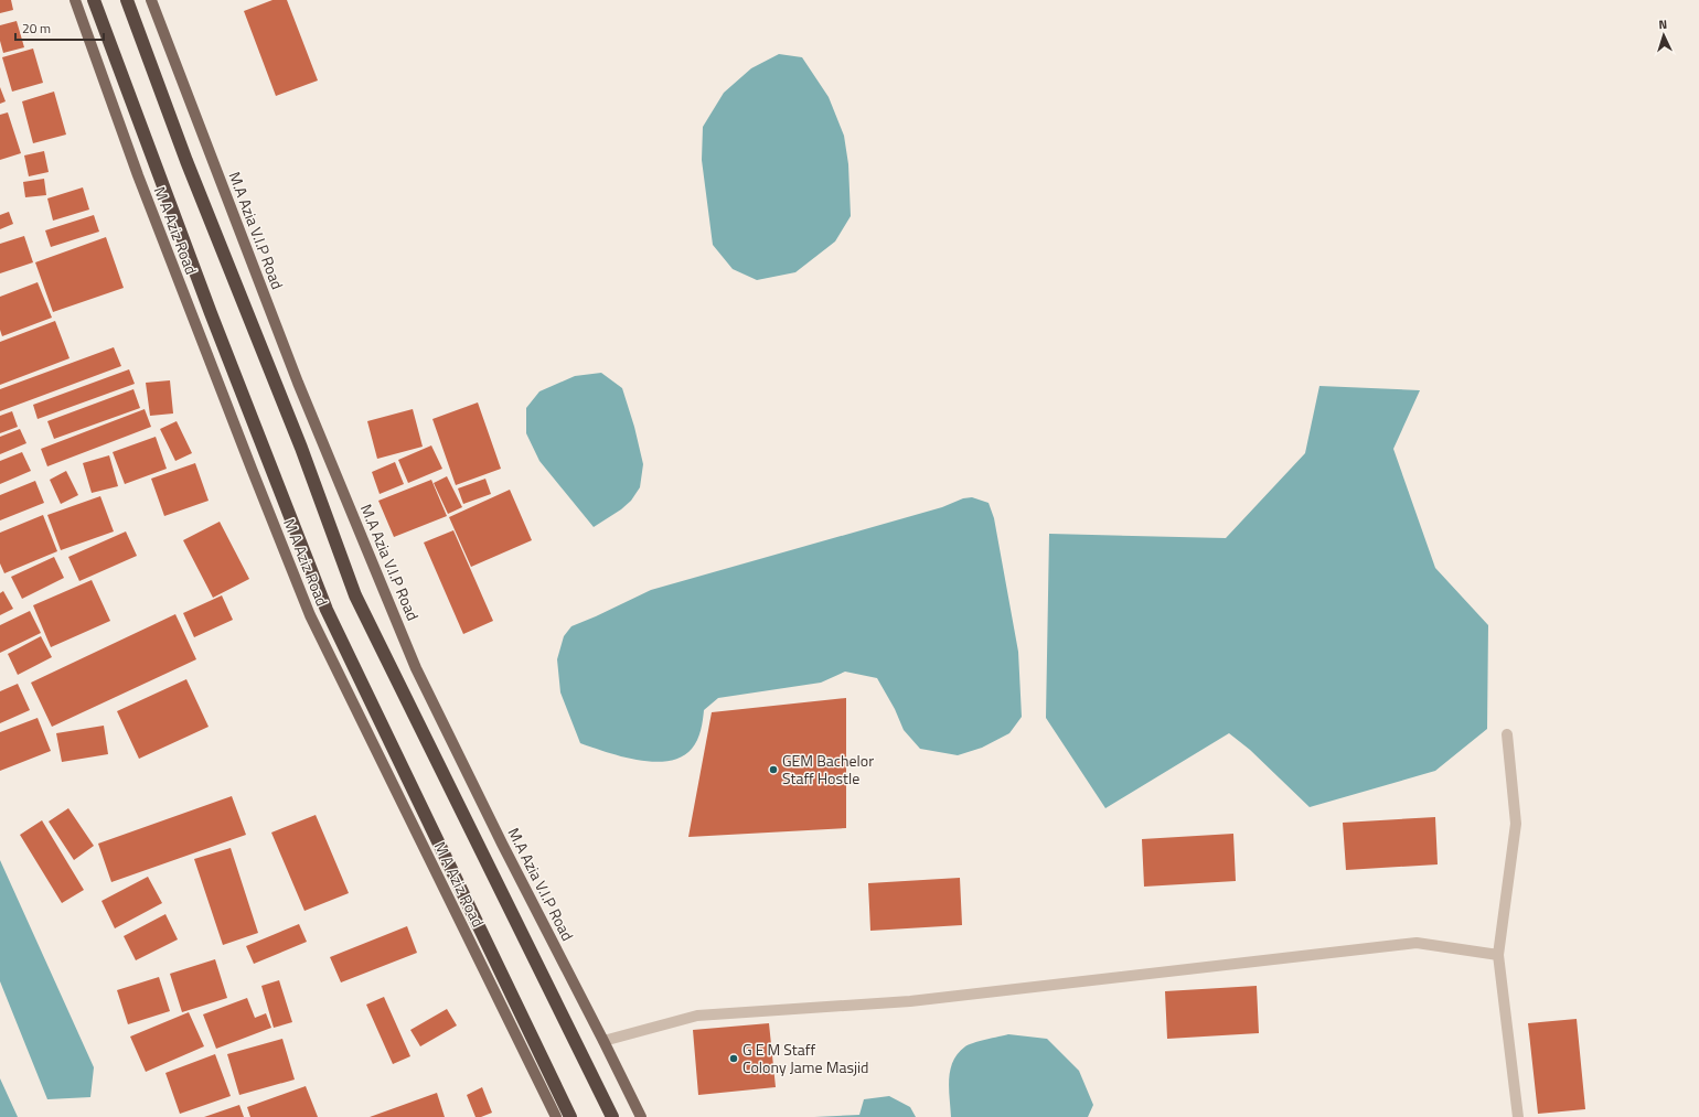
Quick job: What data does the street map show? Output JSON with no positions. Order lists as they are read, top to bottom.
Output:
{
  "streets": {
    "main road": ["M A Aziz Road", "M.A Azia V.I.P Road"]
  },
  "places": ["GEM Bachelor Staff Hostle", "G E M Staff Colony Jame Masjid"],
  "scale_bar": "20 m",
  "north": "top"
}
